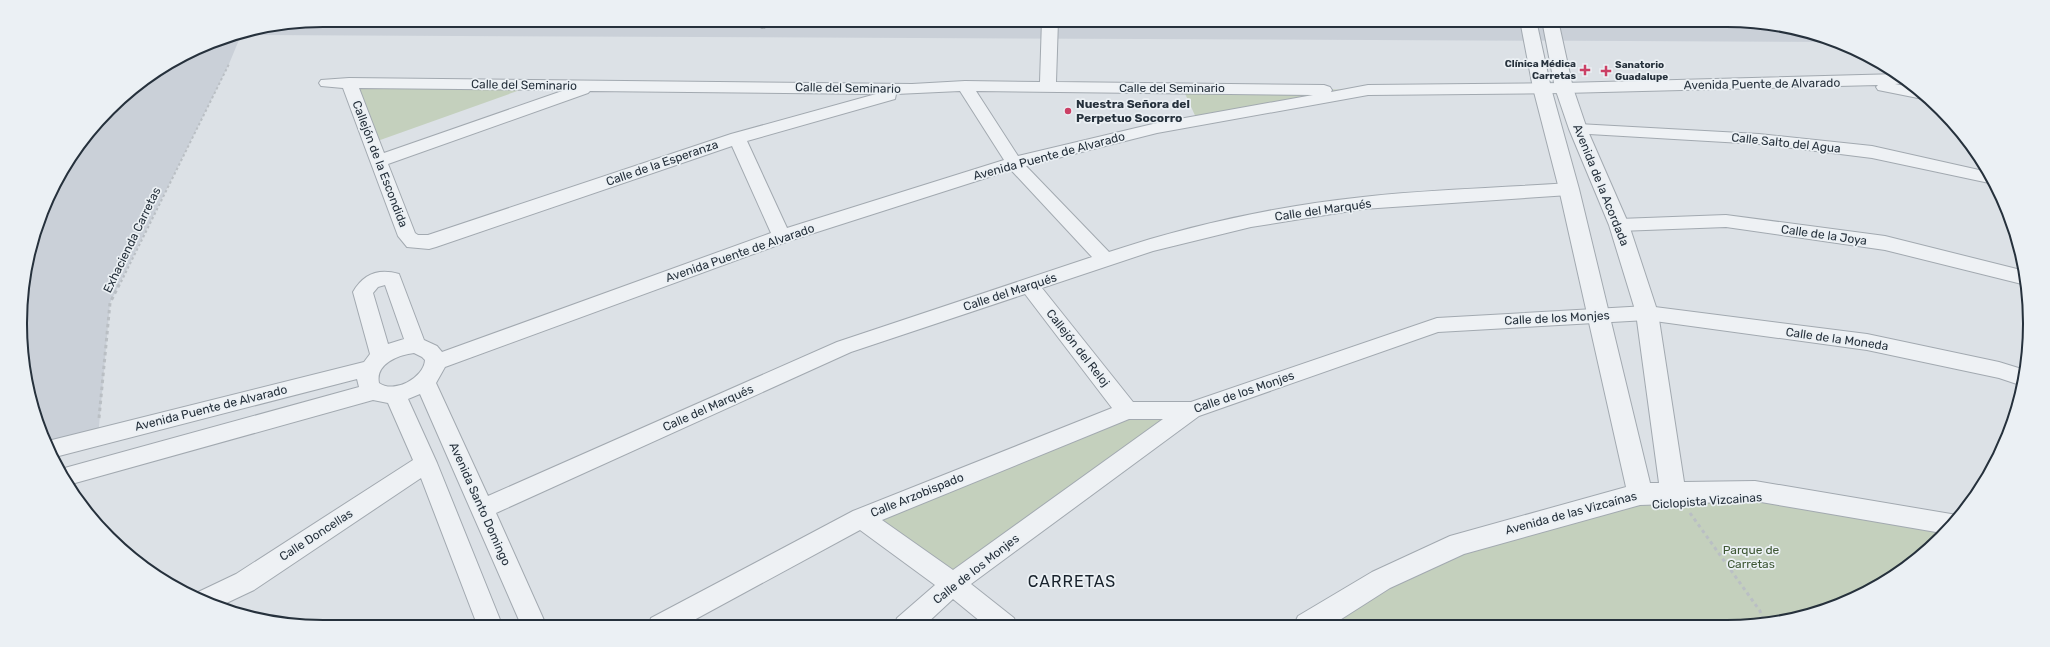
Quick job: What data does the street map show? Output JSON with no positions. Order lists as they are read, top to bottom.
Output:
{
  "streets": {
    "street": [
      "Avenida Puente de Alvarado",
      "Calle del Seminario",
      "Calle Salto del Agua",
      "Calle de la Esperanza",
      "Callejón de la Escondida",
      "Avenida de la Acordada",
      "Calle del Marqués",
      "Calle de la Joya",
      "Calle de los Monjes",
      "Calle de la Moneda",
      "Callejón del Reloj",
      "Calle Arzobispado",
      "Avenida Santo Domingo",
      "Avenida de las Vizcaínas",
      "Calle Doncellas"
    ],
    "path": ["Exhacienda Carretas", "Ciclopista Vizcainas"]
  },
  "crossings": [
    ["Avenida Puente de Alvarado", "Calle del Seminario"],
    ["Avenida Puente de Alvarado", "Avenida de la Acordada"],
    ["Avenida Puente de Alvarado", "Exhacienda Carretas"],
    ["Avenida Puente de Alvarado", "Avenida Santo Domingo"],
    ["Calle del Seminario", "Calle de la Esperanza"],
    ["Calle del Seminario", "Callejón de la Escondida"],
    ["Calle Salto del Agua", "Avenida de la Acordada"],
    ["Calle de la Esperanza", "Callejón de la Escondida"],
    ["Avenida de la Acordada", "Calle del Marqués"],
    ["Avenida de la Acordada", "Calle de la Joya"],
    ["Avenida de la Acordada", "Calle de los Monjes"],
    ["Avenida de la Acordada", "Calle de la Moneda"],
    ["Avenida de la Acordada", "Ciclopista Vizcainas"],
    ["Avenida de la Acordada", "Avenida de las Vizcaínas"],
    ["Calle del Marqués", "Callejón del Reloj"],
    ["Calle del Marqués", "Avenida Santo Domingo"],
    ["Calle de los Monjes", "Calle de la Moneda"],
    ["Calle de los Monjes", "Calle Arzobispado"],
    ["Callejón del Reloj", "Calle Arzobispado"],
    ["Ciclopista Vizcainas", "Avenida de las Vizcaínas"]
  ],
  "districts": ["CARRETAS"],
  "parks": ["Parque de Carretas"],
  "places": {
    "health": ["Clínica Médica Carretas", "Sanatorio Guadalupe"],
    "other": ["Nuestra Señora del Perpetuo Socorro"]
  }
}
